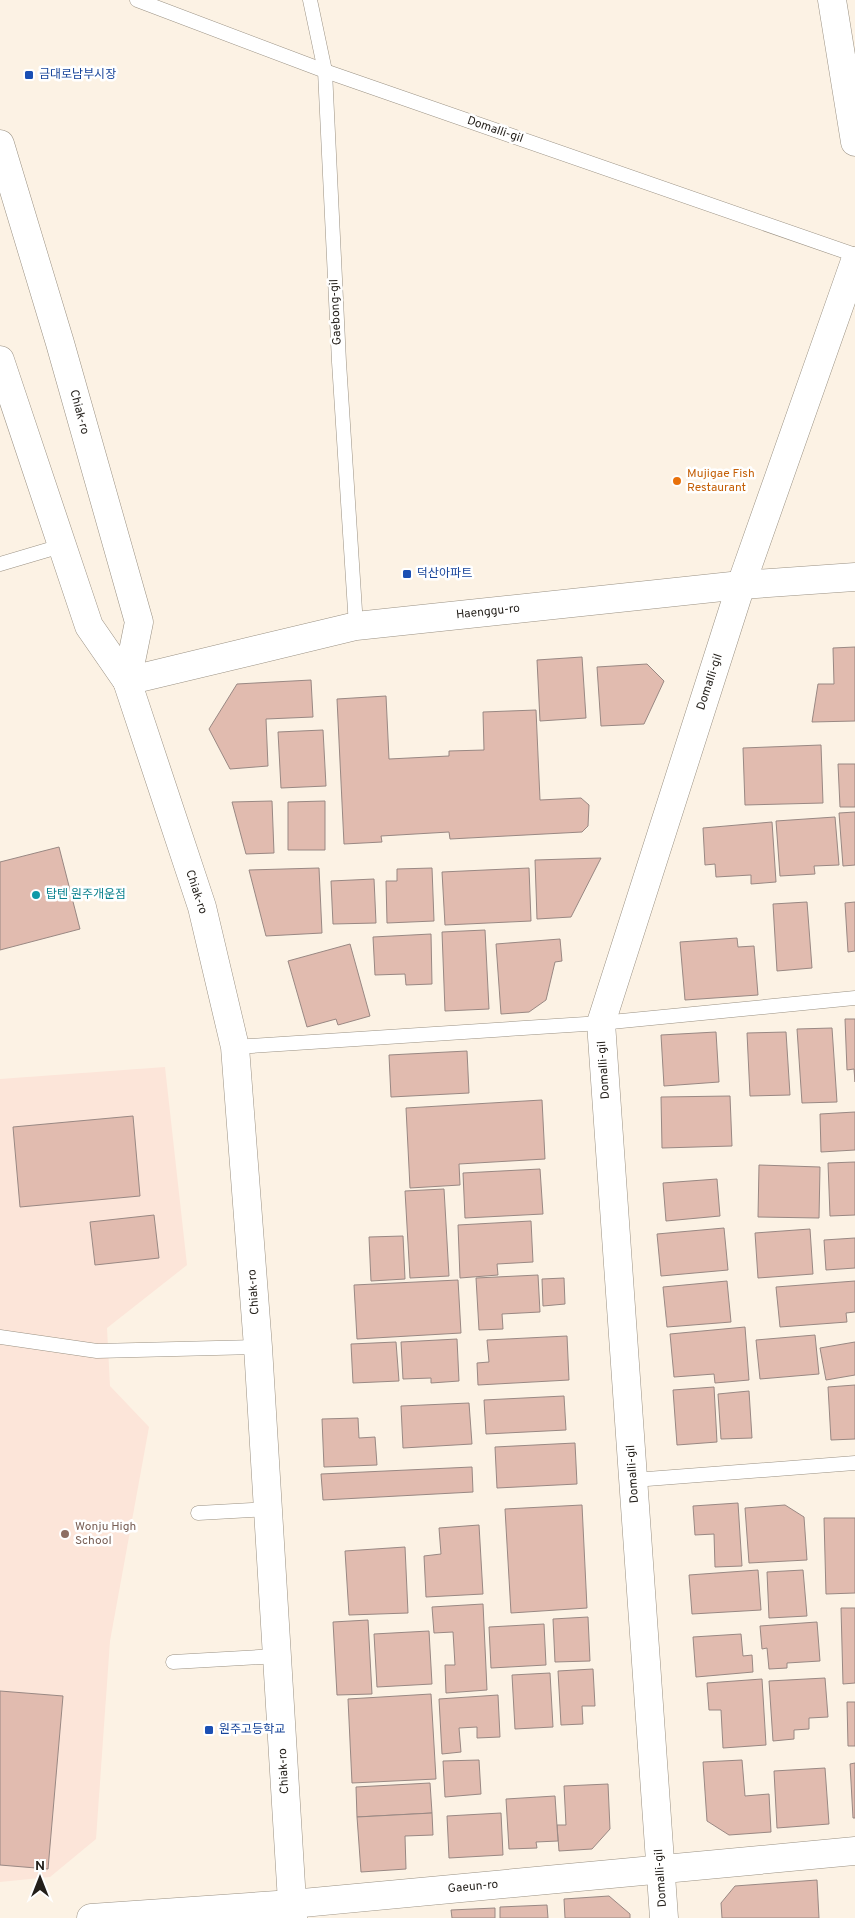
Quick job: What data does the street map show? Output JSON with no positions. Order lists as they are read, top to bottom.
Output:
{
  "streets": {
    "street": [
      "Domalli-gil",
      "Chiak-ro",
      "Haenggu-ro",
      "Gaeun-ro"
    ],
    "lane": ["Gaebong-gil"]
  },
  "crossings": [
    ["Domalli-gil", "Gaebong-gil"],
    ["Domalli-gil", "Haenggu-ro"],
    ["Domalli-gil", "Gaeun-ro"],
    ["Gaebong-gil", "Haenggu-ro"],
    ["Chiak-ro", "Haenggu-ro"],
    ["Chiak-ro", "Gaeun-ro"]
  ],
  "places": {
    "transit": ["금대로남부시장", "덕산아파트", "원주고등학교"],
    "other": ["Mujigae Fish Restaurant", "탑텐 원주개운점", "Wonju High School"]
  },
  "north": "top"
}
